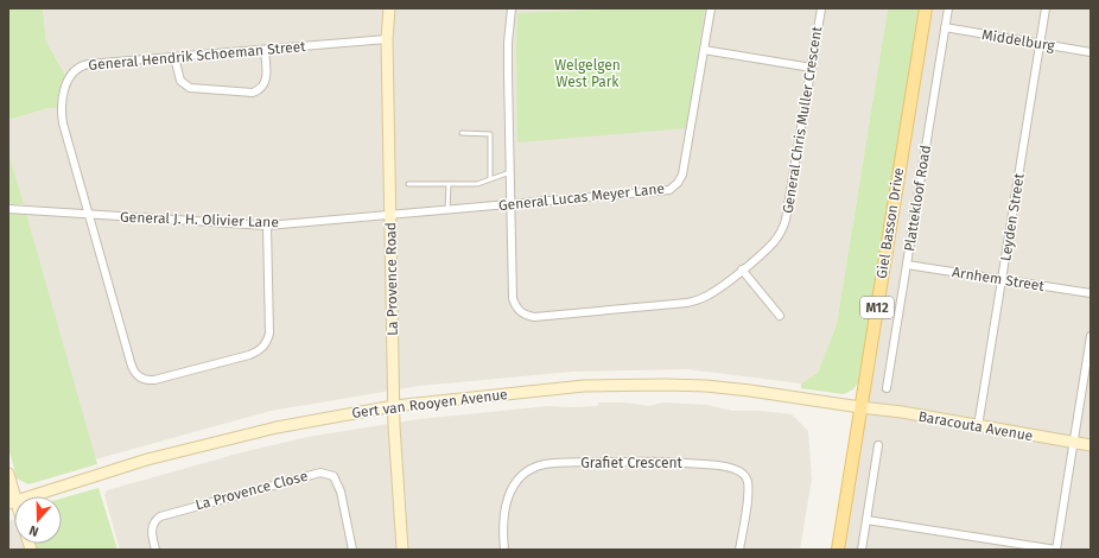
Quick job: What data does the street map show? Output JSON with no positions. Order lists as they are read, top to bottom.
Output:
{
  "streets": {
    "main road": ["Giel Basson Drive", "M12"],
    "street": [
      "Middelburg",
      "General Hendrik Schoeman Street",
      "General Chris Muller Crescent",
      "General Lucas Meyer Lane",
      "Plattekloof Road",
      "Leyden Street",
      "General J. H. Olivier Lane",
      "La Provence Road",
      "Arnhem Street",
      "Gert van Rooyen Avenue",
      "Baracouta Avenue",
      "Grafiet Crescent",
      "La Provence Close"
    ]
  },
  "crossings": [
    ["Middelburg", "Plattekloof Road"],
    ["Middelburg", "Leyden Street"],
    ["General Hendrik Schoeman Street", "General J. H. Olivier Lane"],
    ["General Hendrik Schoeman Street", "La Provence Road"],
    ["General Chris Muller Crescent", "General Lucas Meyer Lane"],
    ["General Lucas Meyer Lane", "General J. H. Olivier Lane"],
    ["General Lucas Meyer Lane", "La Provence Road"],
    ["Plattekloof Road", "Arnhem Street"],
    ["Leyden Street", "Arnhem Street"],
    ["Leyden Street", "Baracouta Avenue"],
    ["General J. H. Olivier Lane", "La Provence Road"],
    ["Giel Basson Drive", "Gert van Rooyen Avenue"],
    ["Giel Basson Drive", "Baracouta Avenue"],
    ["La Provence Road", "Gert van Rooyen Avenue"],
    ["Gert van Rooyen Avenue", "Baracouta Avenue"]
  ],
  "parks": ["Welgelgen West Park"],
  "north": "bottom"
}
